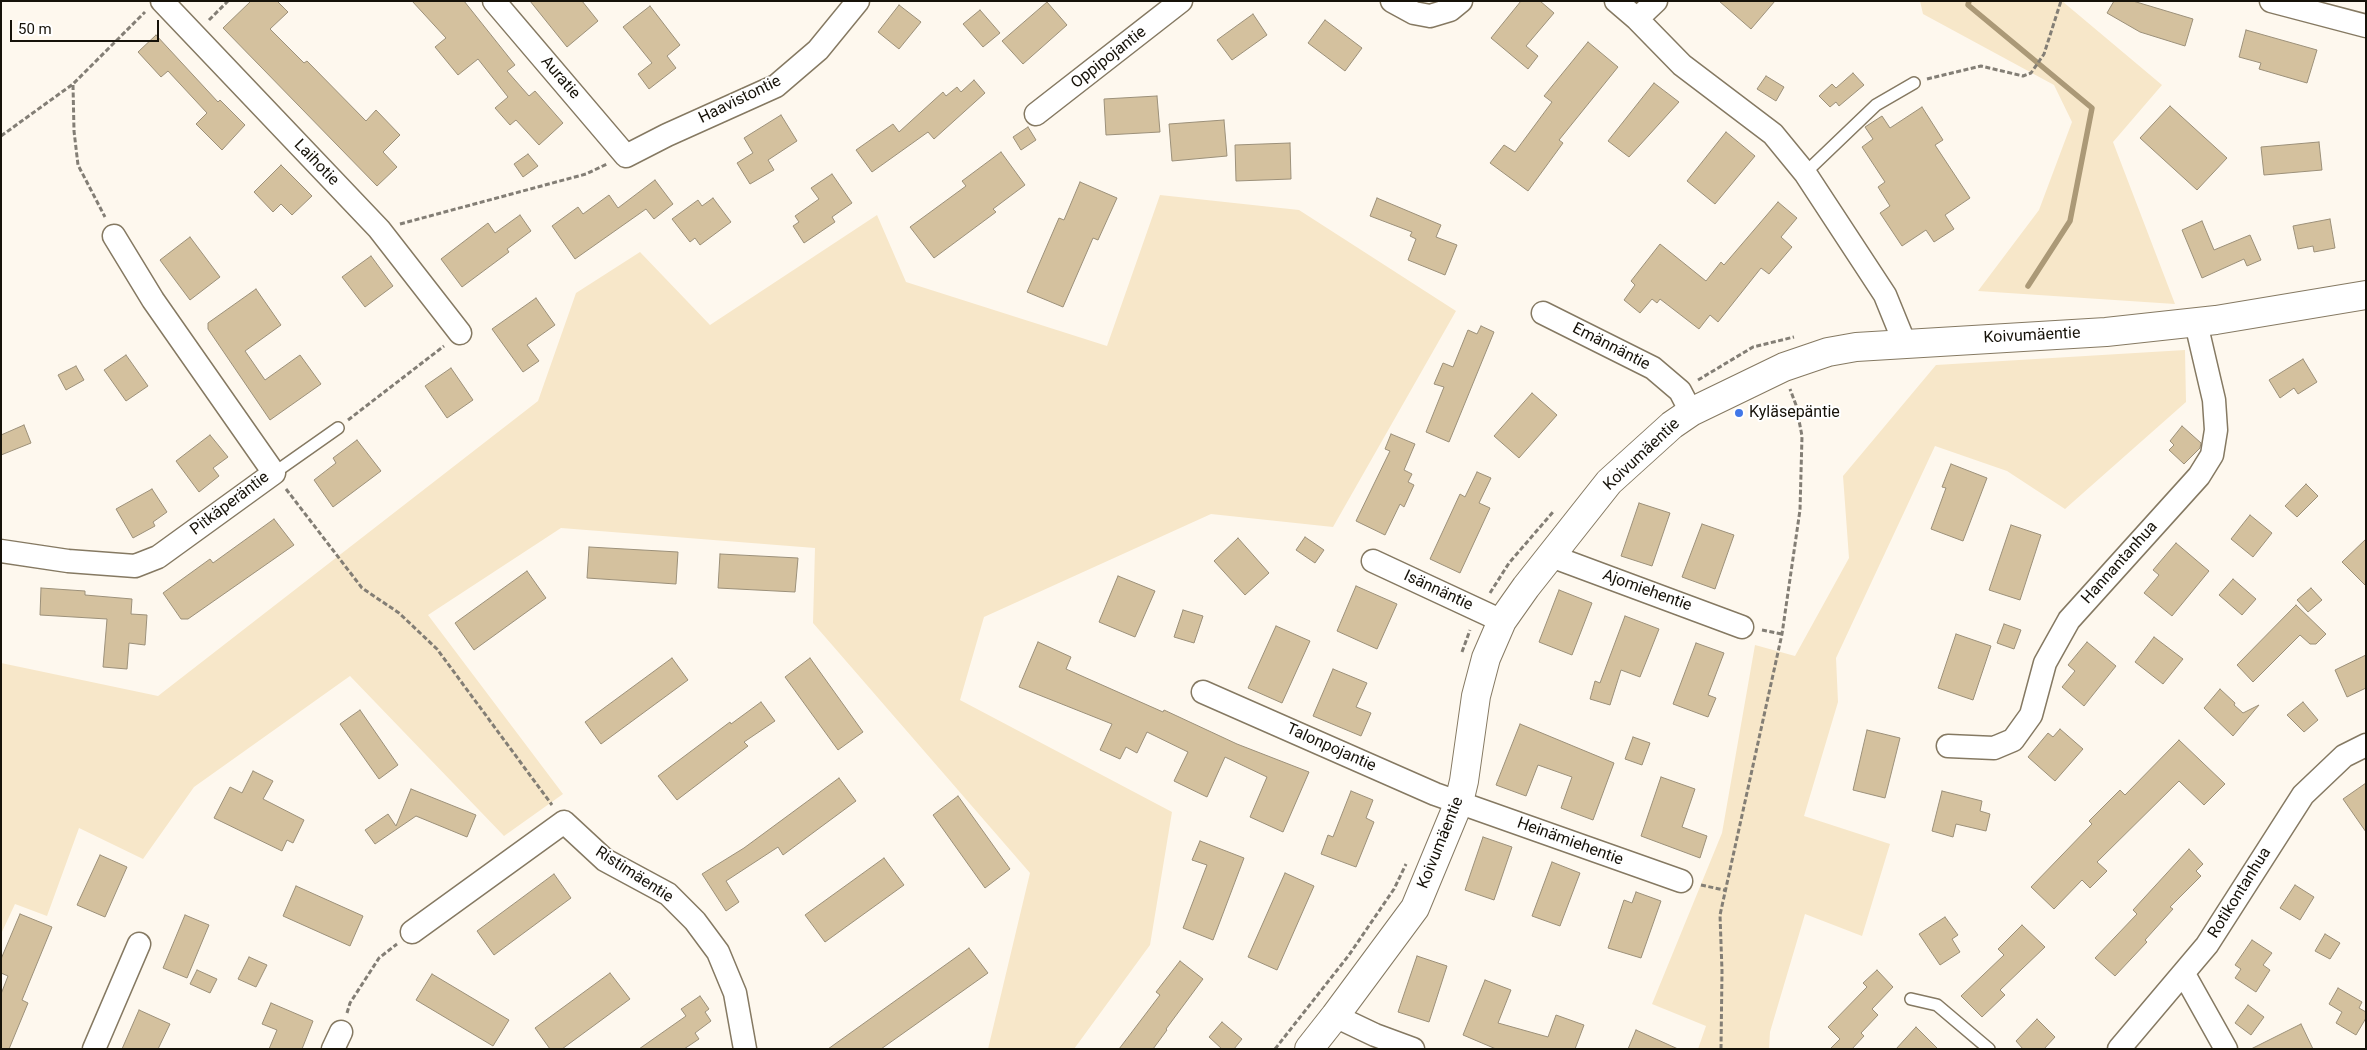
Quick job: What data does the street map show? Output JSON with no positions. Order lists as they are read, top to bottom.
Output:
{
  "streets": {
    "street": [
      "Oppipojantie",
      "Auratie",
      "Haavistontie",
      "Laihotie",
      "Koivumäentie",
      "Emännäntie",
      "Pitkäperäntie",
      "Hannantanhua",
      "Isännäntie",
      "Ajomiehentie",
      "Talonpojantie",
      "Heinämiehentie",
      "Ristimäentie",
      "Rotikontanhua"
    ]
  },
  "crossings": [
    ["Auratie", "Haavistontie"],
    ["Koivumäentie", "Emännäntie"],
    ["Koivumäentie", "Hannantanhua"],
    ["Koivumäentie", "Isännäntie"],
    ["Koivumäentie", "Ajomiehentie"],
    ["Koivumäentie", "Talonpojantie"],
    ["Koivumäentie", "Heinämiehentie"],
    ["Talonpojantie", "Heinämiehentie"]
  ],
  "places": ["Kyläsepäntie"],
  "scale_bar": "50 m"
}
